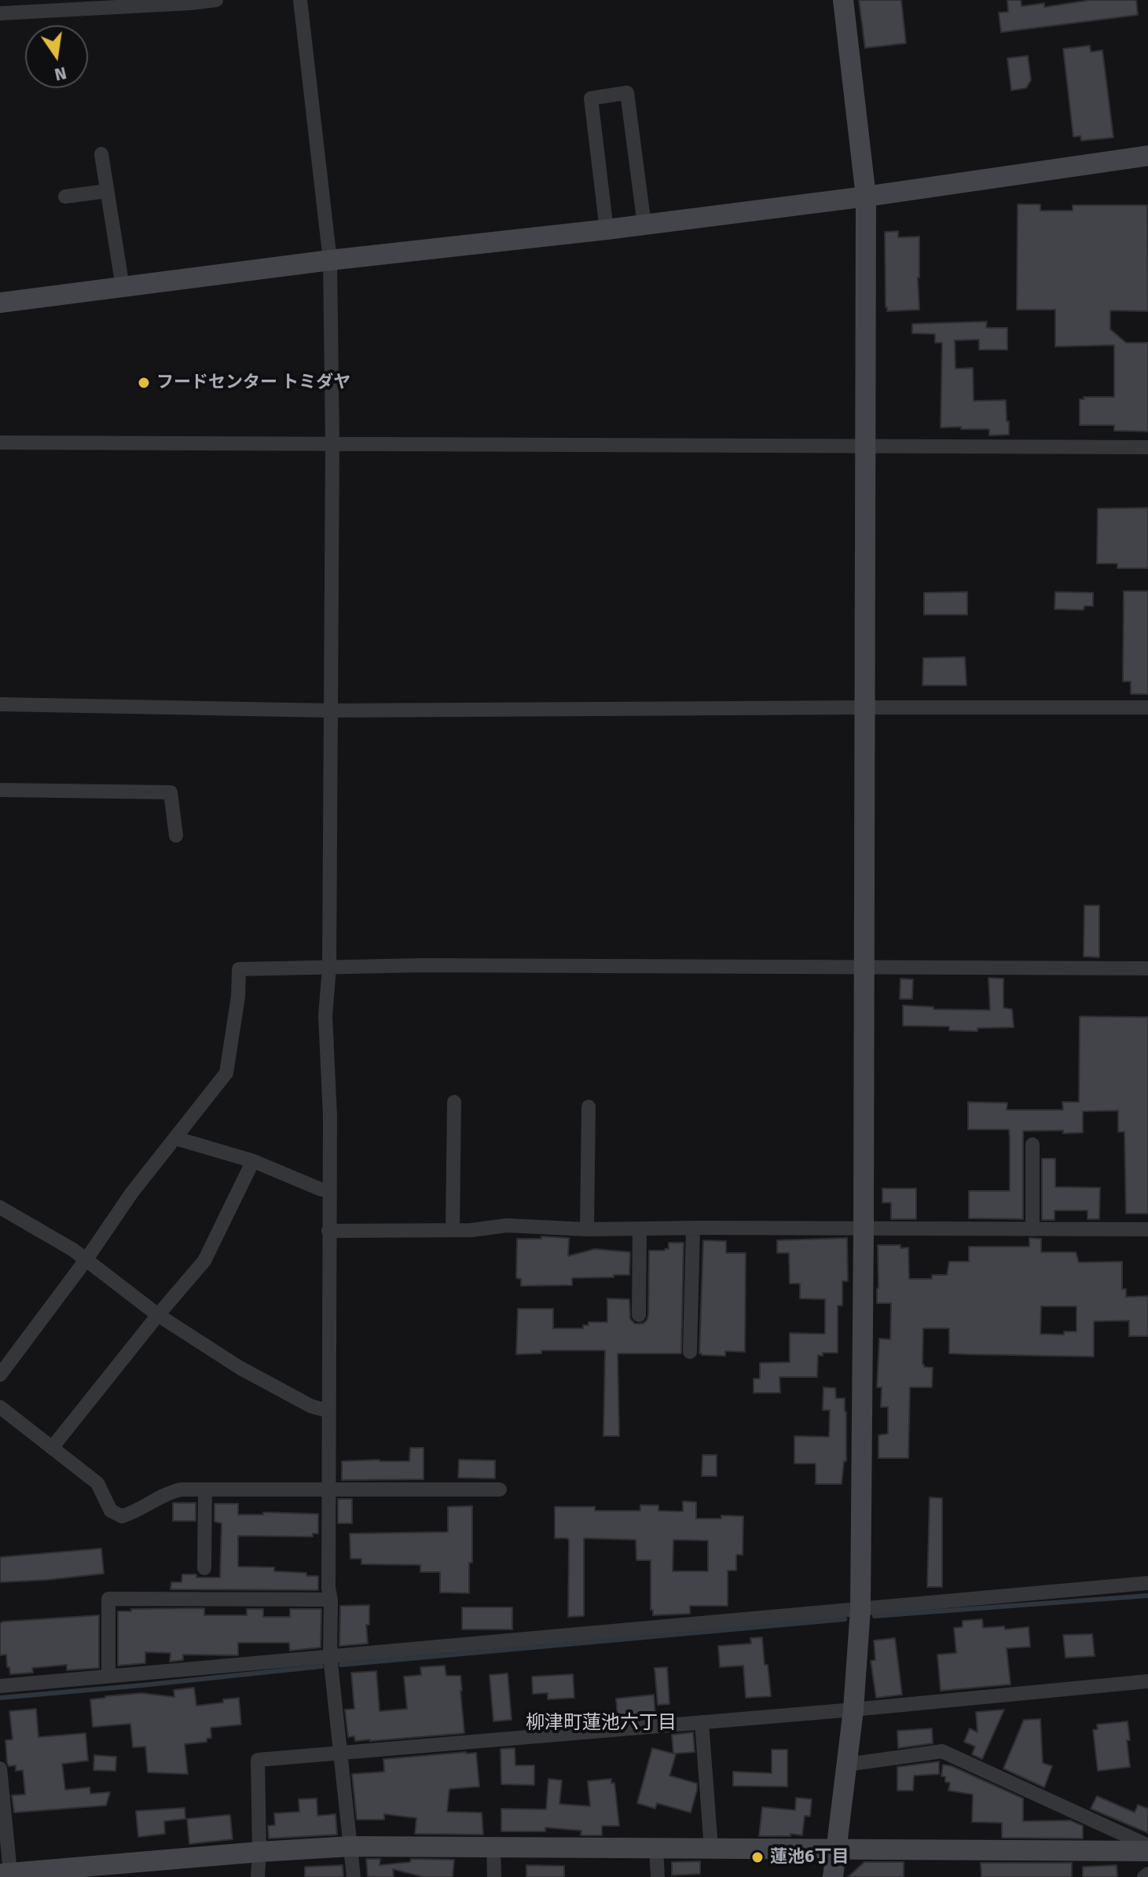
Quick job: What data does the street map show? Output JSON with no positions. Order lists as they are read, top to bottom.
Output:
{
  "districts": ["柳津町蓮池六丁目"],
  "places": ["フードセンター トミダヤ", "蓮池6丁目"],
  "north": "bottom"
}
